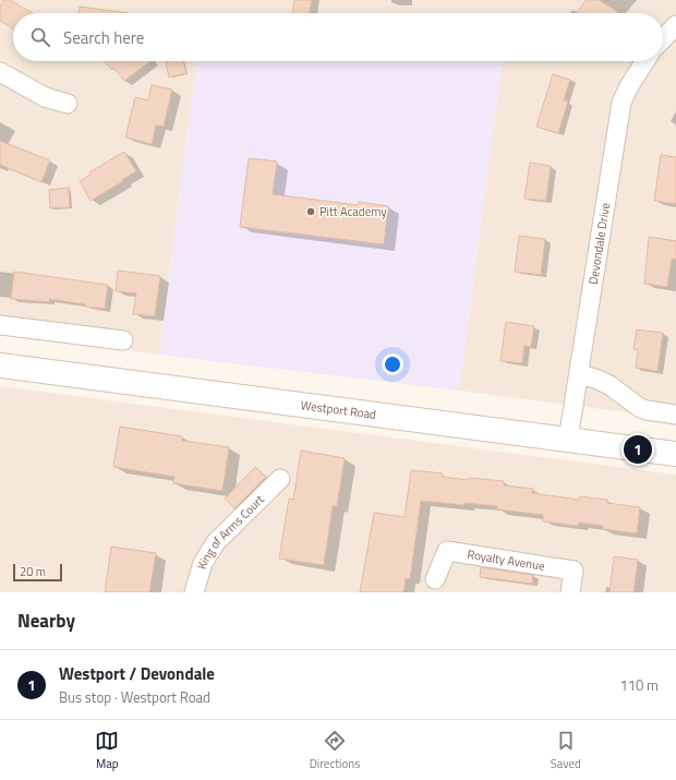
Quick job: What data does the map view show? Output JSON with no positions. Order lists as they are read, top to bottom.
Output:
{
  "streets": {
    "main road": ["Westport Road"],
    "street": ["Devondale Drive", "King of Arms Court", "Royalty Avenue"]
  },
  "crossings": [
    ["Devondale Drive", "Westport Road"]
  ],
  "places": ["Pitt Academy"],
  "scale_bar": "20 m",
  "page": {
    "search": "Search here",
    "pins": "1",
    "scale": "20 m",
    "heading": "Nearby",
    "list": [
      {
        "mark": "1",
        "name": "Westport / Devondale",
        "note": "Bus stop · Westport Road",
        "value": "110 m"
      }
    ],
    "nav": ["Map", "Directions", "Saved"]
  }
}
